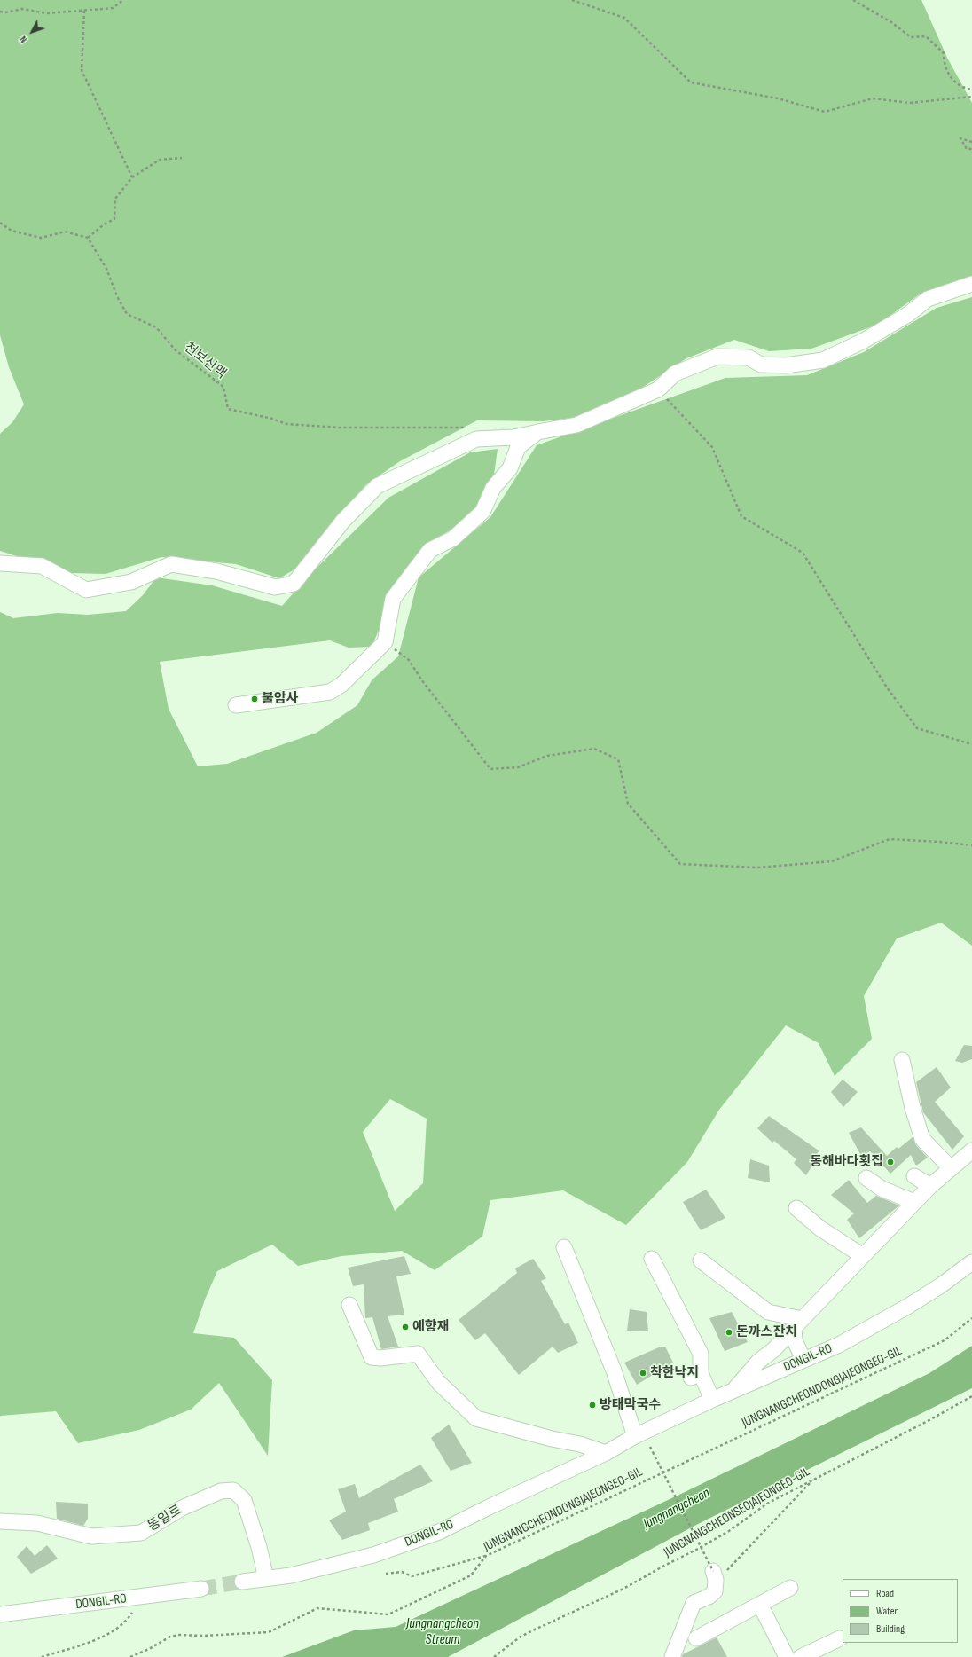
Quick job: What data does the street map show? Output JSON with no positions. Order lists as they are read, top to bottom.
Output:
{
  "streets": {
    "street": ["DONGIL-RO", "동일로"],
    "path": ["천보산맥", "JUNGNANGCHEONDONGJAJEONGEO-GIL", "JUNGNANGCHEONSEOJAJEONGEO-GIL"]
  },
  "crossings": [
    ["DONGIL-RO", "동일로"]
  ],
  "water": ["Jungnangcheon", "Jungnangcheon Stream"],
  "places": [
    "불암사",
    "동해바다횟집",
    "예향재",
    "돈까스잔치",
    "착한낙지",
    "방태막국수"
  ],
  "legend": ["Road", "Water", "Building"],
  "north": "bottom left"
}
